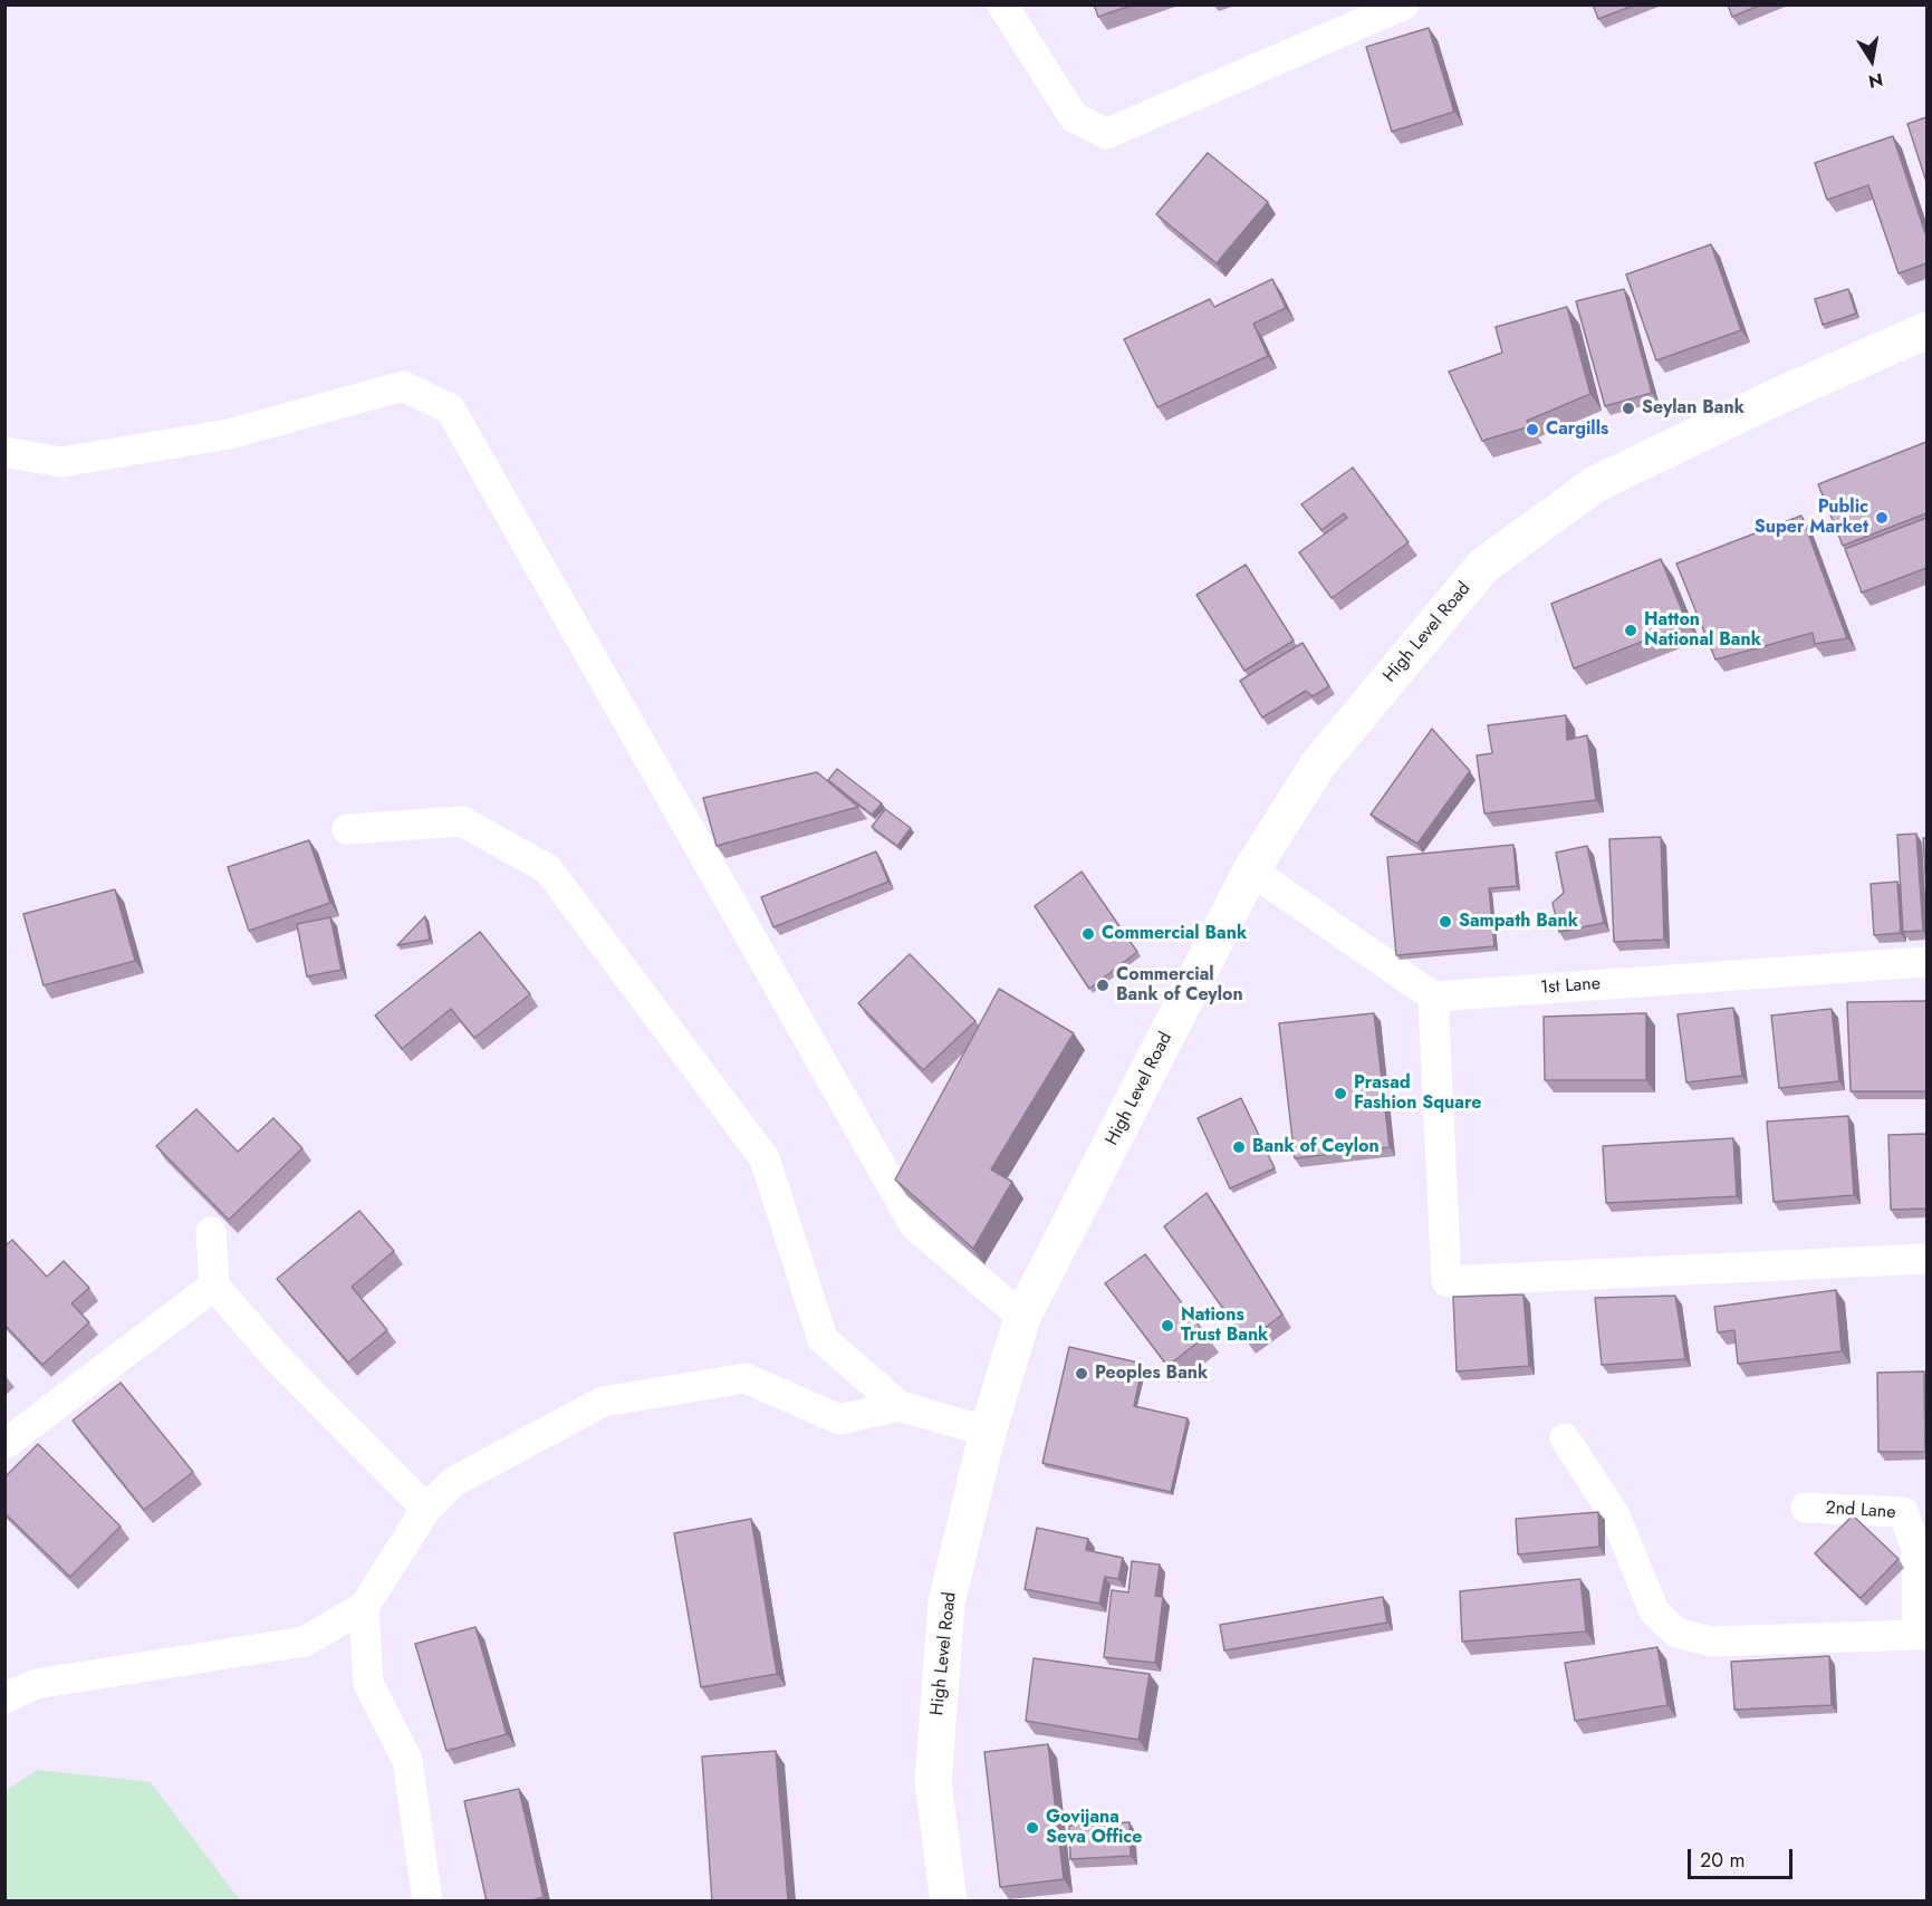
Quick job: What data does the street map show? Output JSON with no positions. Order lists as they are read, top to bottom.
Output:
{
  "streets": {
    "highway": ["High Level Road"],
    "street": ["1st Lane", "2nd Lane"]
  },
  "places": [
    "Seylan Bank",
    "Cargills",
    "Public Super Market",
    "Hatton National Bank",
    "Sampath Bank",
    "Commercial Bank",
    "Commercial Bank of Ceylon",
    "Prasad Fashion Square",
    "Bank of Ceylon",
    "Nations Trust Bank",
    "Peoples Bank",
    "Govijana Seva Office"
  ],
  "scale_bar": "20 m",
  "north": "bottom"
}
